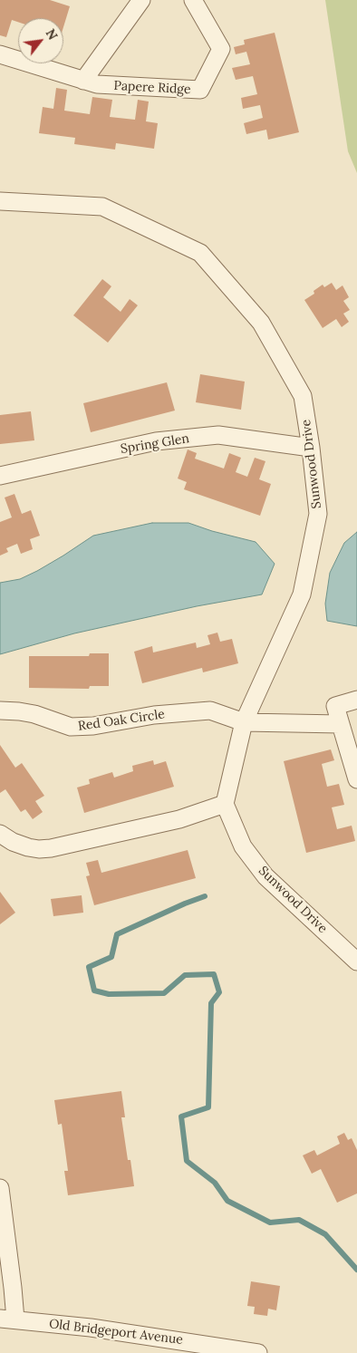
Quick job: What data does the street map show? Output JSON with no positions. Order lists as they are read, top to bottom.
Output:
{
  "streets": {
    "street": [
      "Papere Ridge",
      "Spring Glen",
      "Sunwood Drive",
      "Red Oak Circle",
      "Old Bridgeport Avenue"
    ]
  },
  "crossings": [
    ["Spring Glen", "Sunwood Drive"],
    ["Sunwood Drive", "Red Oak Circle"]
  ],
  "north": "top right"
}
